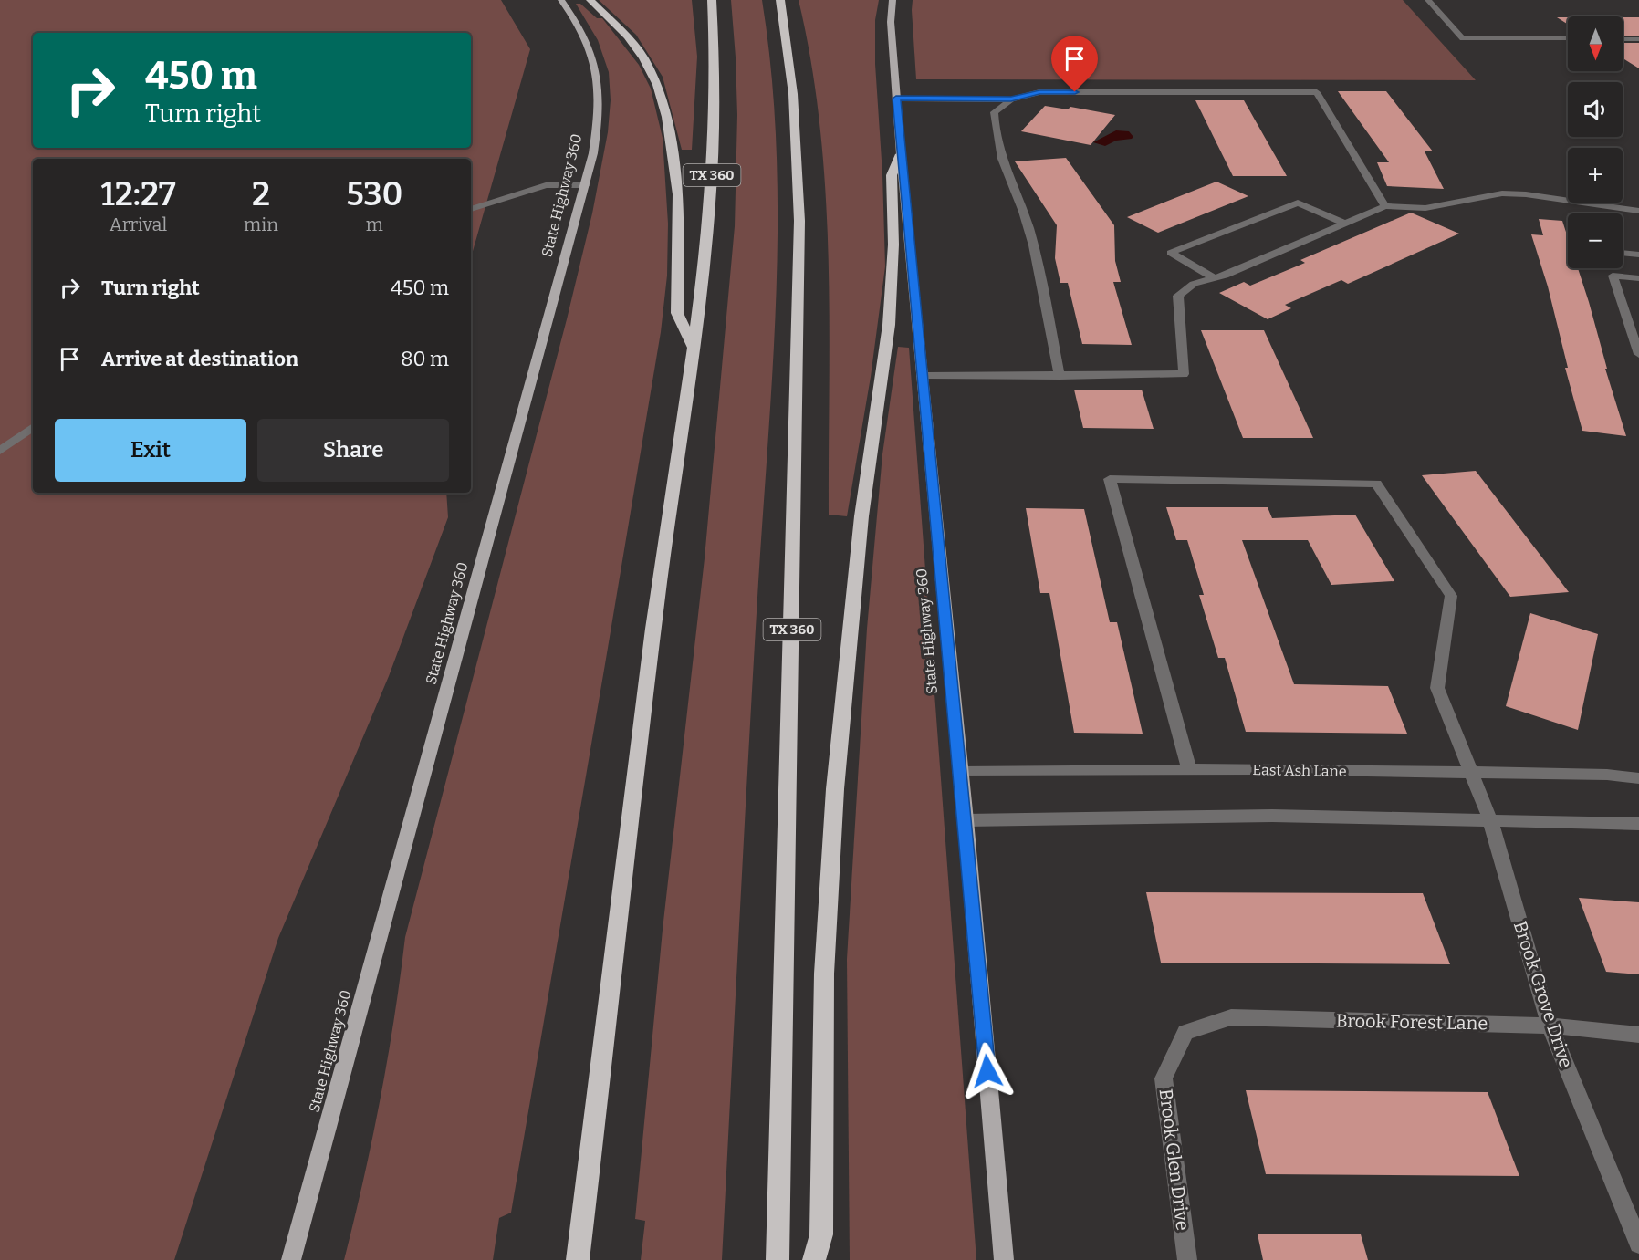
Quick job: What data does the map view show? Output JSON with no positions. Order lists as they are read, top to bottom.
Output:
{
  "streets": {
    "highway": ["TX 360"],
    "main road": ["State Highway 360"],
    "street": [
      "East Ash Lane",
      "Brook Grove Drive",
      "Brook Forest Lane",
      "Brook Glen Drive"
    ]
  },
  "crossings": [
    ["State Highway 360", "East Ash Lane"],
    ["East Ash Lane", "Brook Grove Drive"],
    ["Brook Grove Drive", "Brook Forest Lane"],
    ["Brook Forest Lane", "Brook Glen Drive"]
  ],
  "north": "bottom",
  "page": {
    "map_buttons": ["+", "−"],
    "turn": ["450 m", "Turn right"],
    "eta": [
      "12:27",
      "Arrival",
      "2",
      "min",
      "530",
      "m"
    ],
    "list": [
      {
        "name": "Turn right",
        "value": "450 m"
      },
      {
        "name": "Arrive at destination",
        "value": "80 m"
      }
    ],
    "buttons": ["Exit", "Share"]
  }
}
